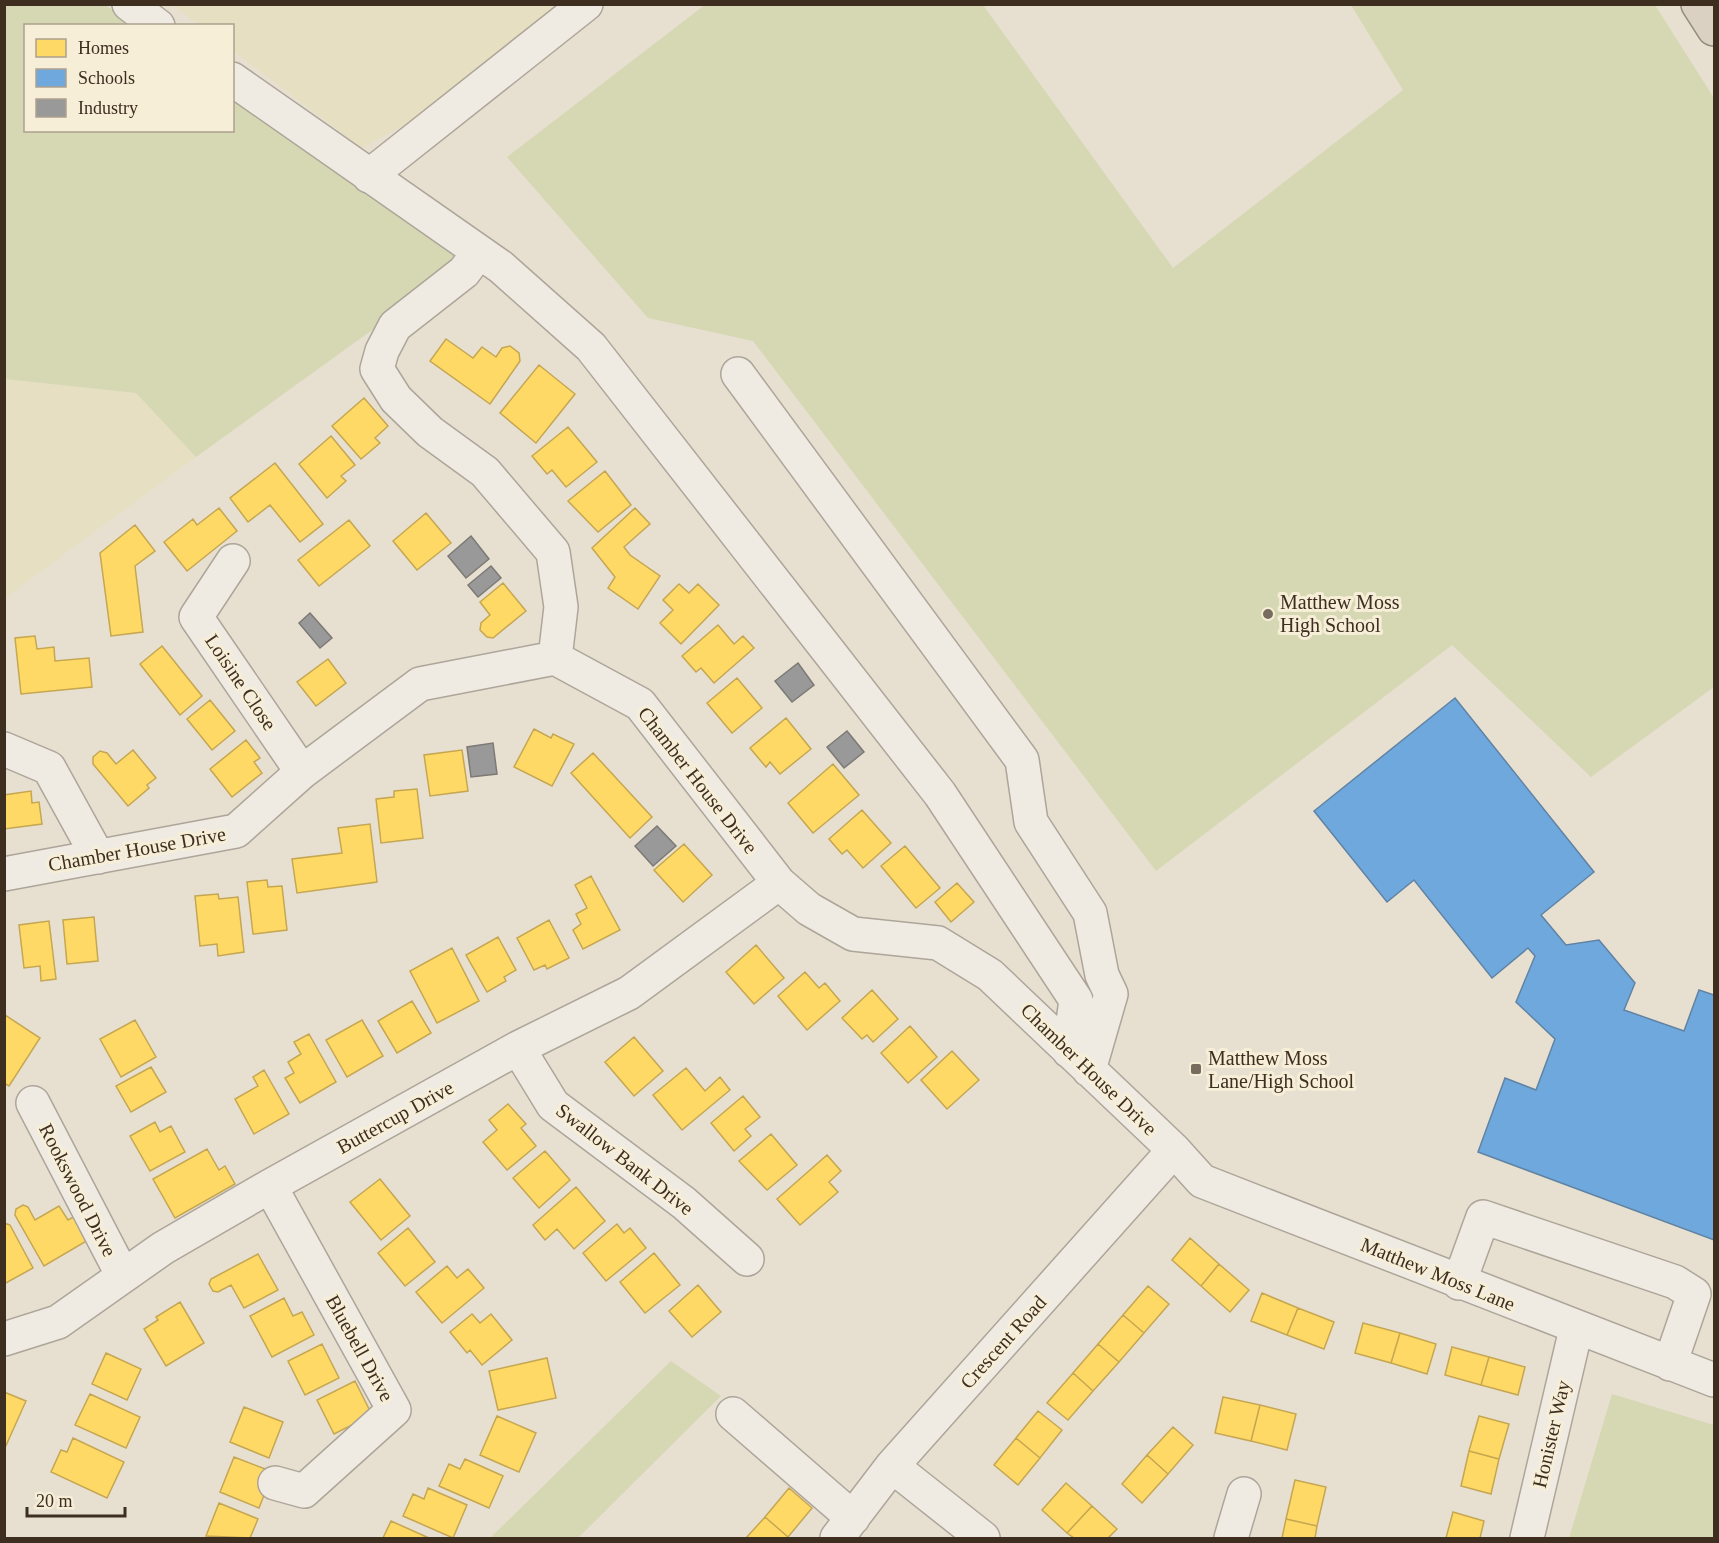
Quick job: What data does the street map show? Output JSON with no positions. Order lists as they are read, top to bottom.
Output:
{
  "streets": {
    "street": [
      "Loisine Close",
      "Chamber House Drive",
      "Buttercup Drive",
      "Swallow Bank Drive",
      "Rookswood Drive",
      "Matthew Moss Lane",
      "Crescent Road",
      "Bluebell Drive",
      "Honister Way"
    ]
  },
  "crossings": [
    ["Loisine Close", "Chamber House Drive"],
    ["Chamber House Drive", "Buttercup Drive"],
    ["Chamber House Drive", "Matthew Moss Lane"],
    ["Chamber House Drive", "Crescent Road"],
    ["Buttercup Drive", "Swallow Bank Drive"],
    ["Buttercup Drive", "Rookswood Drive"],
    ["Buttercup Drive", "Bluebell Drive"],
    ["Matthew Moss Lane", "Crescent Road"],
    ["Matthew Moss Lane", "Honister Way"]
  ],
  "places": {
    "other": ["Matthew Moss High School"],
    "transit": ["Matthew Moss Lane/High School"]
  },
  "legend": ["Homes", "Schools", "Industry"],
  "scale_bar": "20 m"
}
